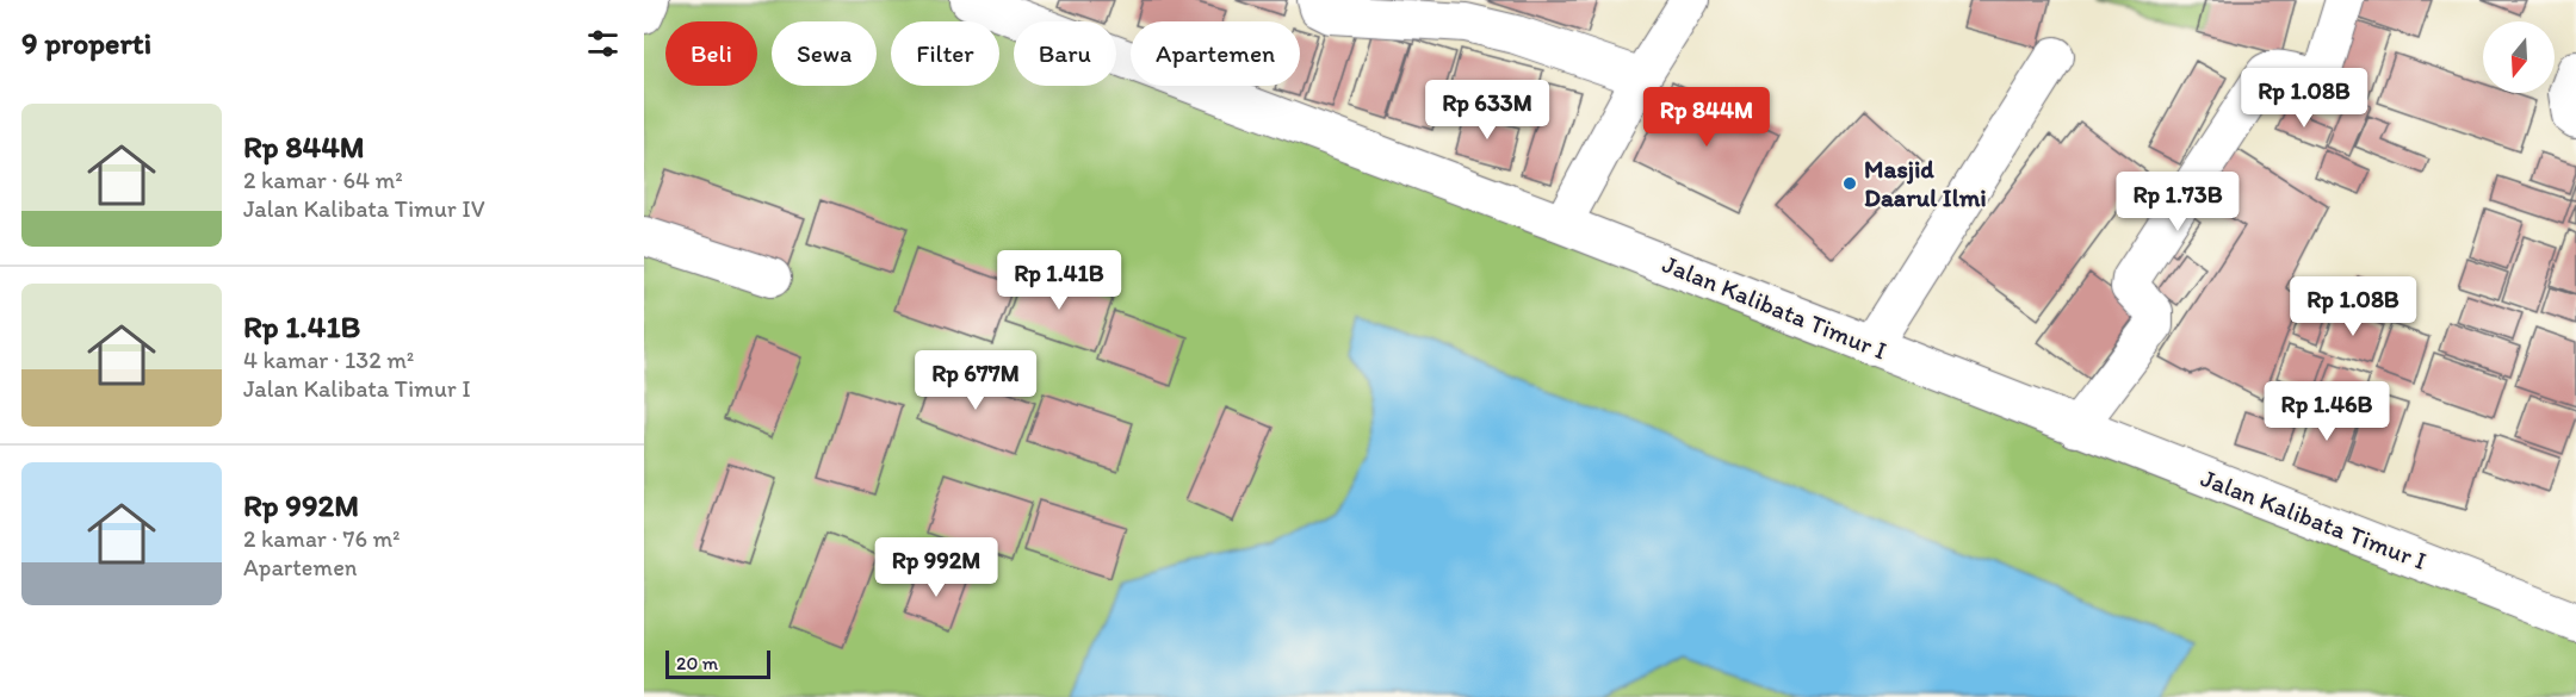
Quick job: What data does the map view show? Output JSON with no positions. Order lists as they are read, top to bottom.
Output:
{
  "streets": {
    "street": ["Jalan Kalibata Timur I"]
  },
  "places": ["Masjid Daarul Ilmi"],
  "scale_bar": "20 m",
  "north": "bottom",
  "page": {
    "heading": "9 properti",
    "chip": [
      "Beli",
      "Sewa",
      "Filter",
      "Baru",
      "Apartemen"
    ],
    "price": [
      "Rp 1.08B",
      "Rp 633M",
      "Rp 844M",
      "Rp 1.73B",
      "Rp 1.41B",
      "Rp 1.08B",
      "Rp 677M",
      "Rp 1.46B",
      "Rp 992M"
    ],
    "list": [
      {
        "name": "Rp 844M",
        "note": "2 kamar · 64 m² · Jalan Kalibata Timur IV"
      },
      {
        "name": "Rp 1.41B",
        "note": "4 kamar · 132 m² · Jalan Kalibata Timur I"
      },
      {
        "name": "Rp 992M",
        "note": "2 kamar · 76 m² · Apartemen"
      }
    ],
    "scale": "20 m"
  }
}
